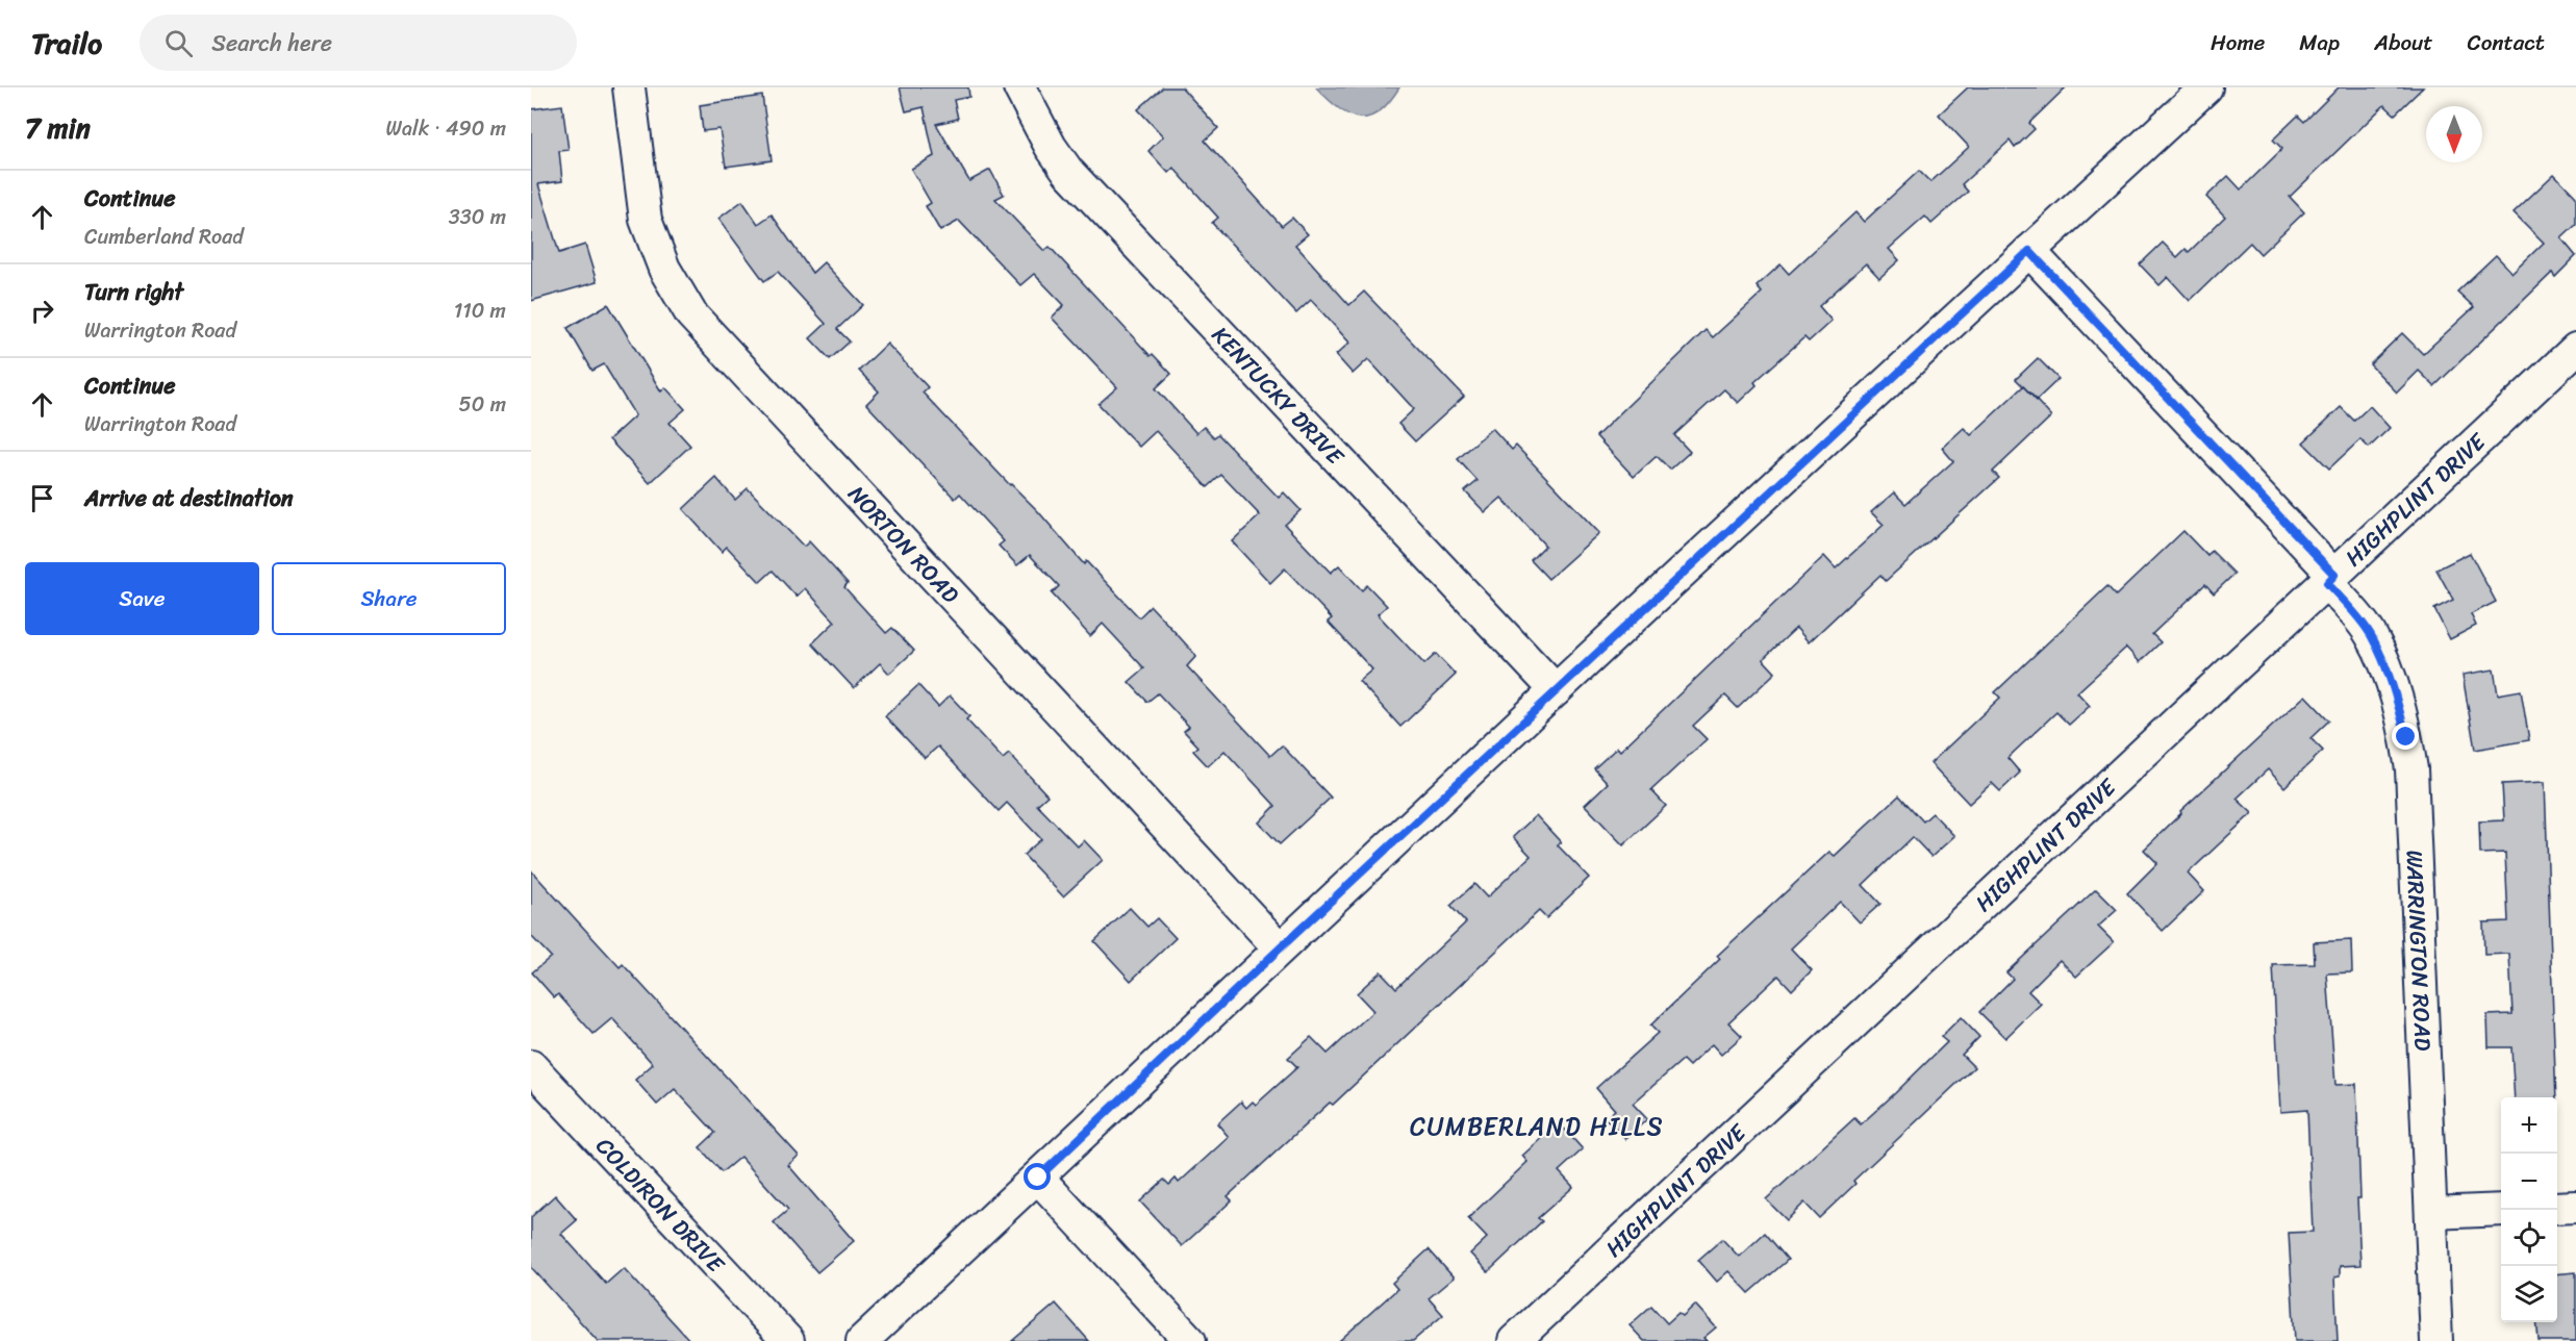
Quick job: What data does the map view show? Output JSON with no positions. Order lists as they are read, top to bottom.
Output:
{
  "streets": {
    "street": [
      "KENTUCKY DRIVE",
      "HIGHPLINT DRIVE",
      "NORTON ROAD",
      "WARRINGTON ROAD",
      "COLDIRON DRIVE"
    ]
  },
  "crossings": [
    ["HIGHPLINT DRIVE", "WARRINGTON ROAD"]
  ],
  "districts": ["CUMBERLAND HILLS"],
  "north": "bottom",
  "page": {
    "header": "Trailo",
    "search": "Search here",
    "nav": [
      "Home",
      "Map",
      "About",
      "Contact"
    ],
    "heading": ["7 min", "Walk · 490 m"],
    "list": [
      ["Continue", "Cumberland Road", "330 m"],
      ["Turn right", "Warrington Road", "110 m"],
      ["Continue", "Warrington Road", "50 m"],
      "Arrive at destination"
    ],
    "buttons": ["Save", "Share"],
    "map_buttons": ["+", "−"]
  }
}
